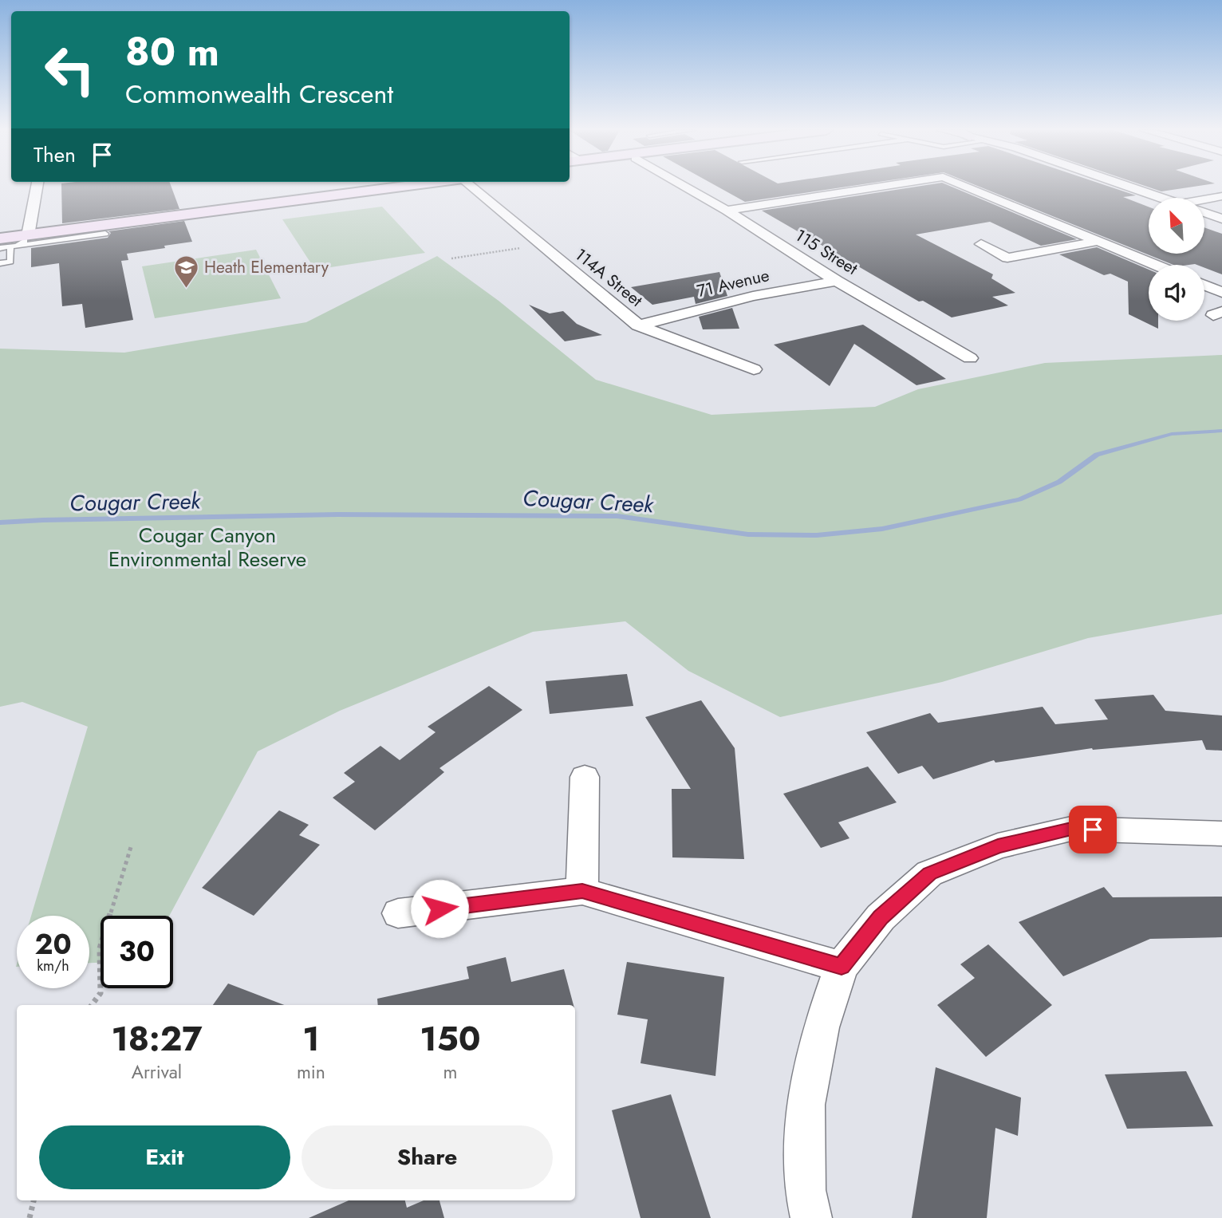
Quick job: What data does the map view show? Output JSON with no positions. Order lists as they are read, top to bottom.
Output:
{
  "streets": {
    "street": ["115 Street", "114A Street", "71 Avenue"]
  },
  "crossings": [
    ["115 Street", "71 Avenue"],
    ["114A Street", "71 Avenue"]
  ],
  "water": ["Cougar Creek"],
  "parks": ["Cougar Canyon Environmental Reserve"],
  "places": {
    "school or university": ["Heath Elementary"]
  },
  "north": "top left",
  "page": {
    "turn": ["80 m", "Commonwealth Crescent"],
    "then": "Then",
    "speed": "20 km/h",
    "limit": "30",
    "eta": [
      "18:27",
      "Arrival",
      "1",
      "min",
      "150",
      "m"
    ],
    "buttons": ["Exit", "Share"]
  }
}
